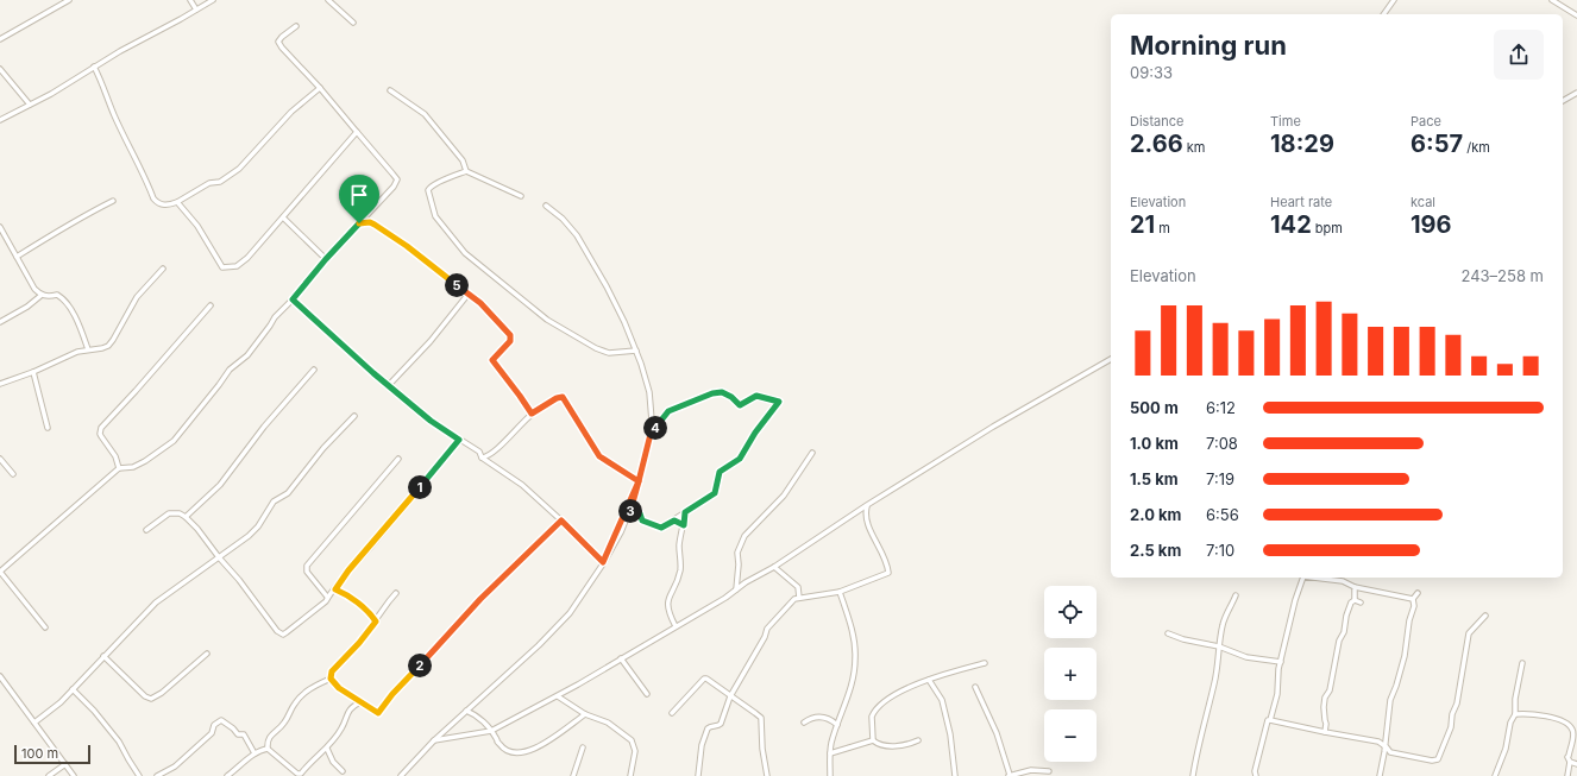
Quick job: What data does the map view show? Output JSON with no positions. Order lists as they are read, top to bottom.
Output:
{
  "scale_bar": "100 m",
  "page": {
    "heading": ["Morning run", "09:33"],
    "stats": [
      ["Distance", "2.66 km"],
      ["Time", "18:29"],
      ["Pace", "6:57 /km"],
      ["Elevation", "21 m"],
      ["Heart rate", "142 bpm"],
      ["kcal", "196"]
    ],
    "chart": ["Elevation", "243–258 m"],
    "pins": [
      "5",
      "4",
      "1",
      "3",
      "2"
    ],
    "list": [
      {
        "name": "500 m",
        "note": "6:12"
      },
      {
        "name": "1.0 km",
        "note": "7:08"
      },
      {
        "name": "1.5 km",
        "note": "7:19"
      },
      {
        "name": "2.0 km",
        "note": "6:56"
      },
      {
        "name": "2.5 km",
        "note": "7:10"
      }
    ],
    "map_buttons": ["+", "−"],
    "scale": "100 m"
  }
}
